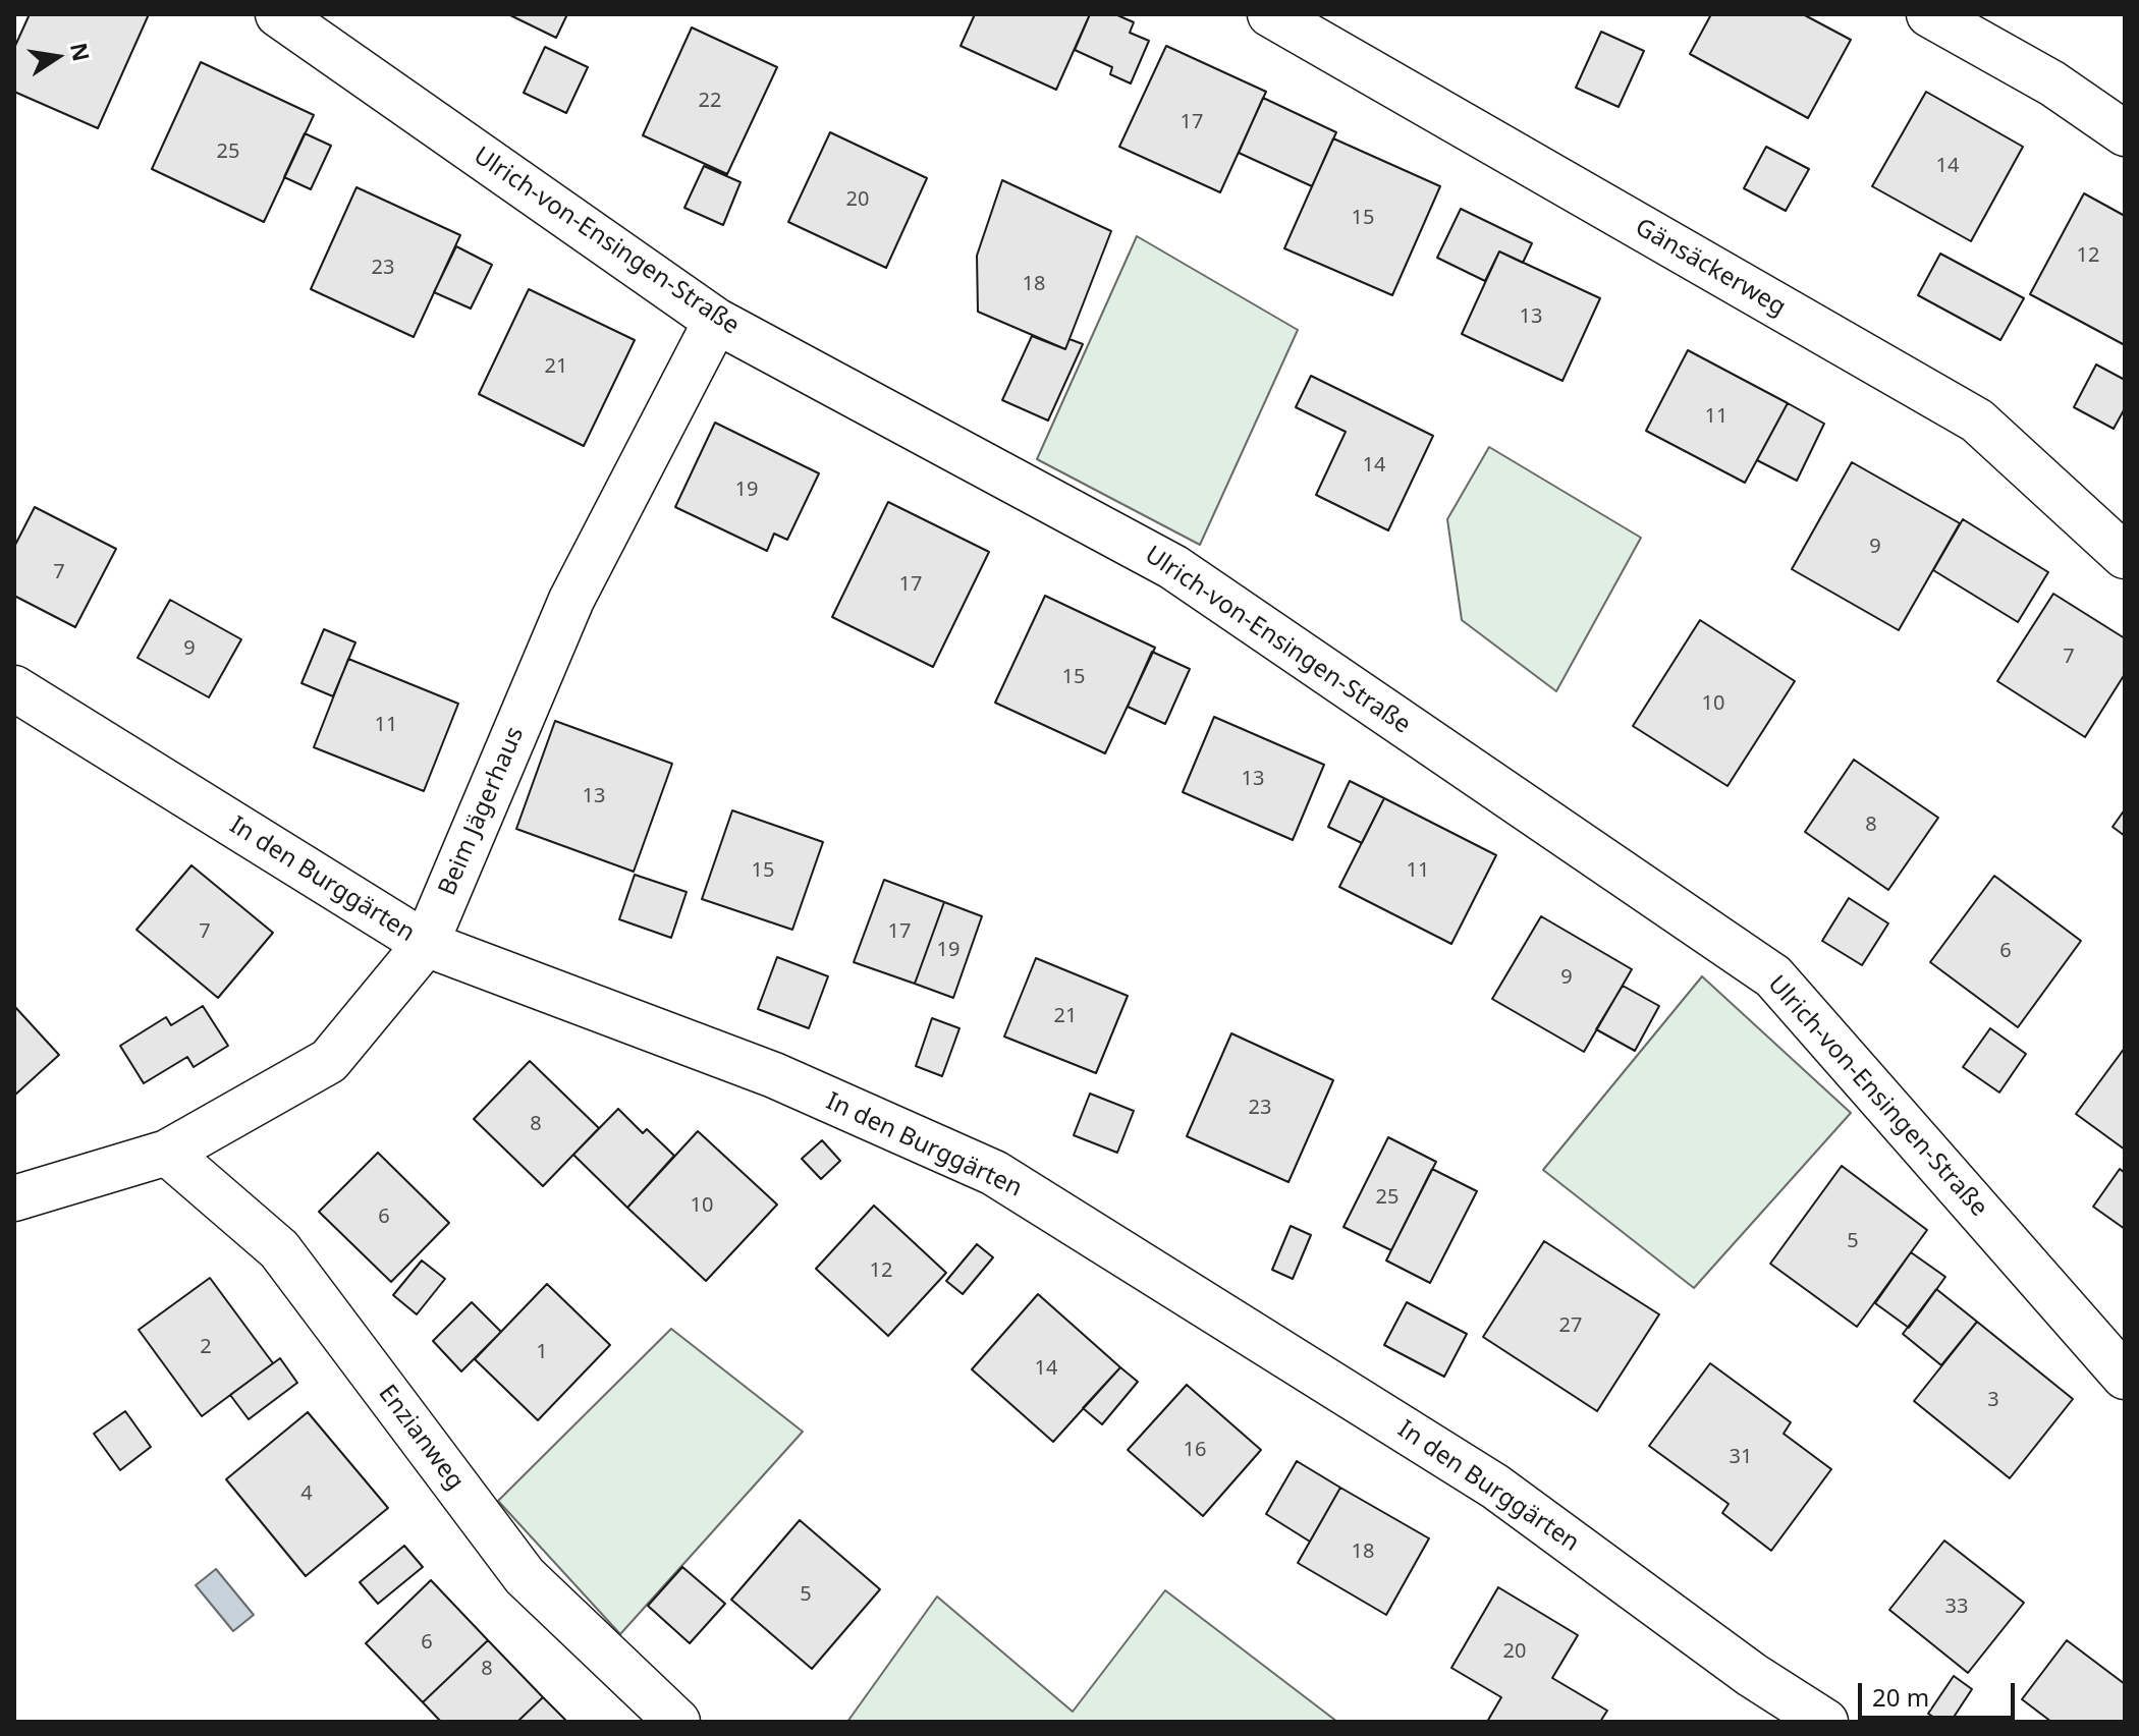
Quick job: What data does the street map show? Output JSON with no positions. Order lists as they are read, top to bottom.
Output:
{
  "streets": {
    "street": [
      "Ulrich-von-Ensingen-Straße",
      "Gänsäckerweg",
      "Beim Jägerhaus",
      "In den Burggärten",
      "Enzianweg"
    ]
  },
  "crossings": [
    ["Ulrich-von-Ensingen-Straße", "Beim Jägerhaus"],
    ["Beim Jägerhaus", "In den Burggärten"],
    ["Beim Jägerhaus", "Enzianweg"]
  ],
  "house_numbers": [
    "22",
    "17",
    "25",
    "14",
    "20",
    "15",
    "12",
    "23",
    "18",
    "13",
    "21",
    "11",
    "14",
    "19",
    "9",
    "7",
    "17",
    "9",
    "7",
    "15",
    "10",
    "11",
    "13",
    "13",
    "8",
    "15",
    "11",
    "7",
    "17",
    "19",
    "6",
    "9",
    "21",
    "23",
    "8",
    "25",
    "10",
    "6",
    "5",
    "12",
    "27",
    "2",
    "1",
    "14",
    "3",
    "16",
    "31",
    "4",
    "18",
    "5",
    "33",
    "6",
    "20",
    "8"
  ],
  "scale_bar": "20 m",
  "north": "right"
}
